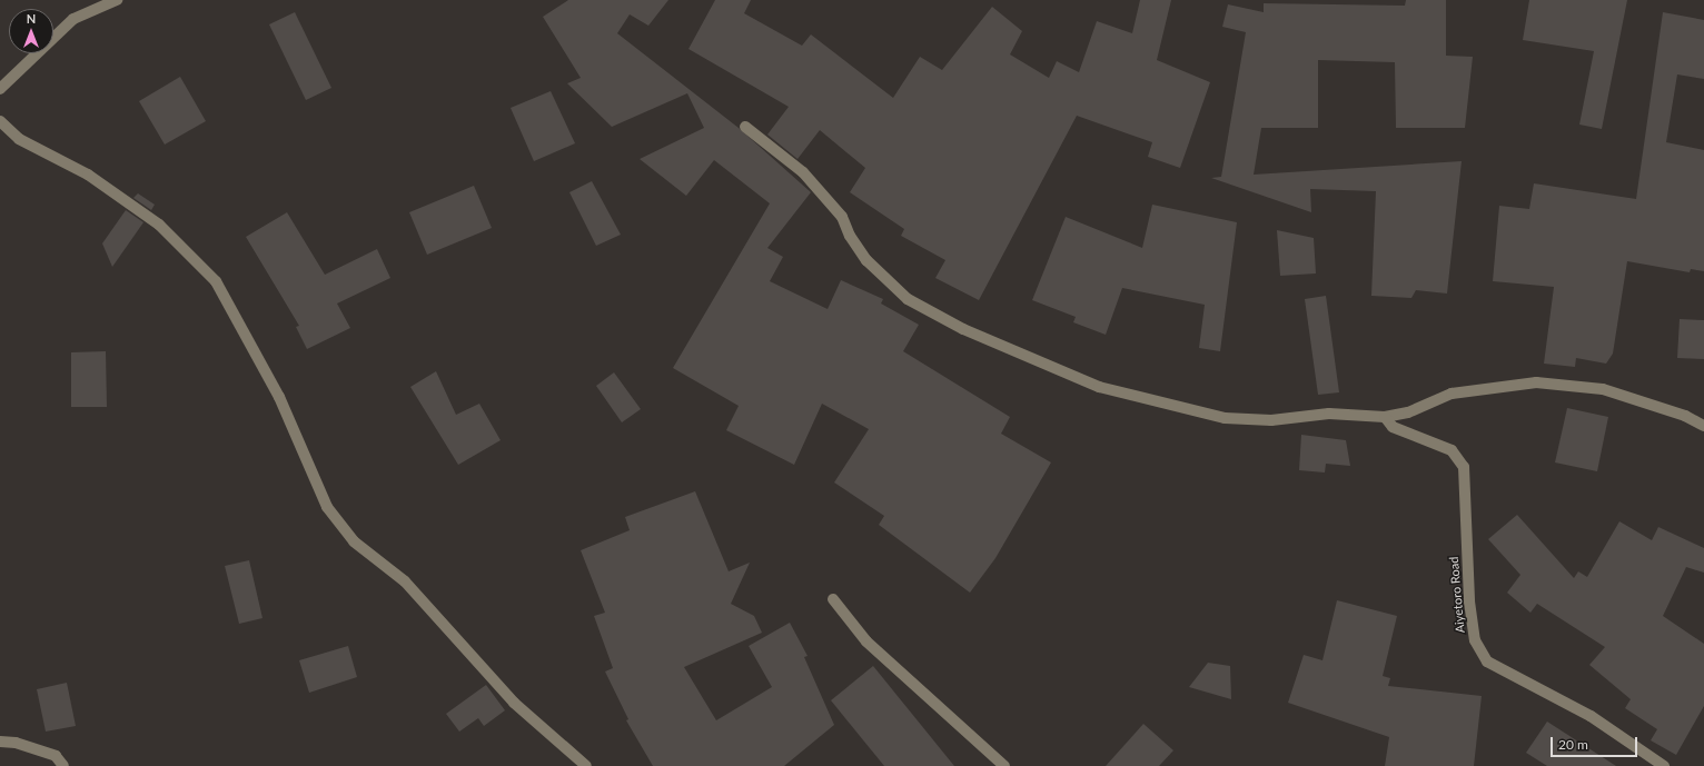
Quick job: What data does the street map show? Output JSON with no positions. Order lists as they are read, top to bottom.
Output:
{
  "streets": {
    "street": ["Aiyetoro Road"]
  },
  "scale_bar": "20 m",
  "north": "top"
}
